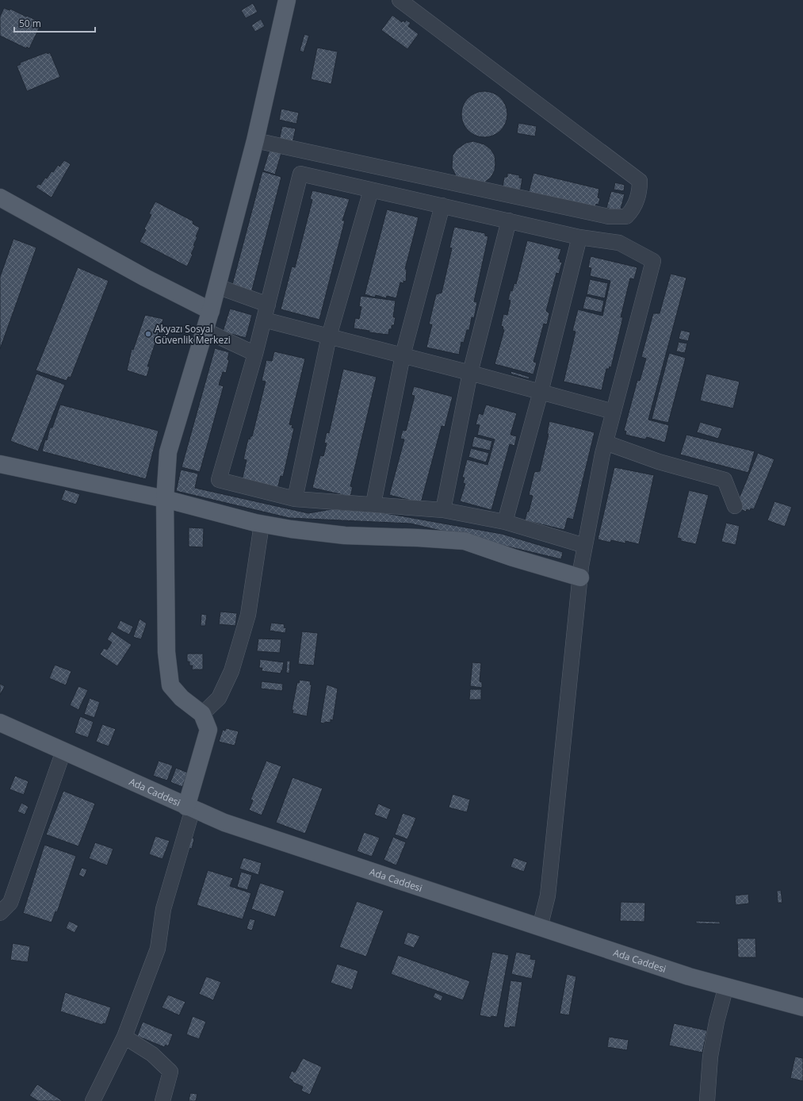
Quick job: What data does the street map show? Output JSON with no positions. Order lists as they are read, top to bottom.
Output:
{
  "streets": {
    "main road": ["Ada Caddesi"]
  },
  "places": ["Akyazı Sosyal Güvenlik Merkezi"],
  "scale_bar": "50 m"
}
